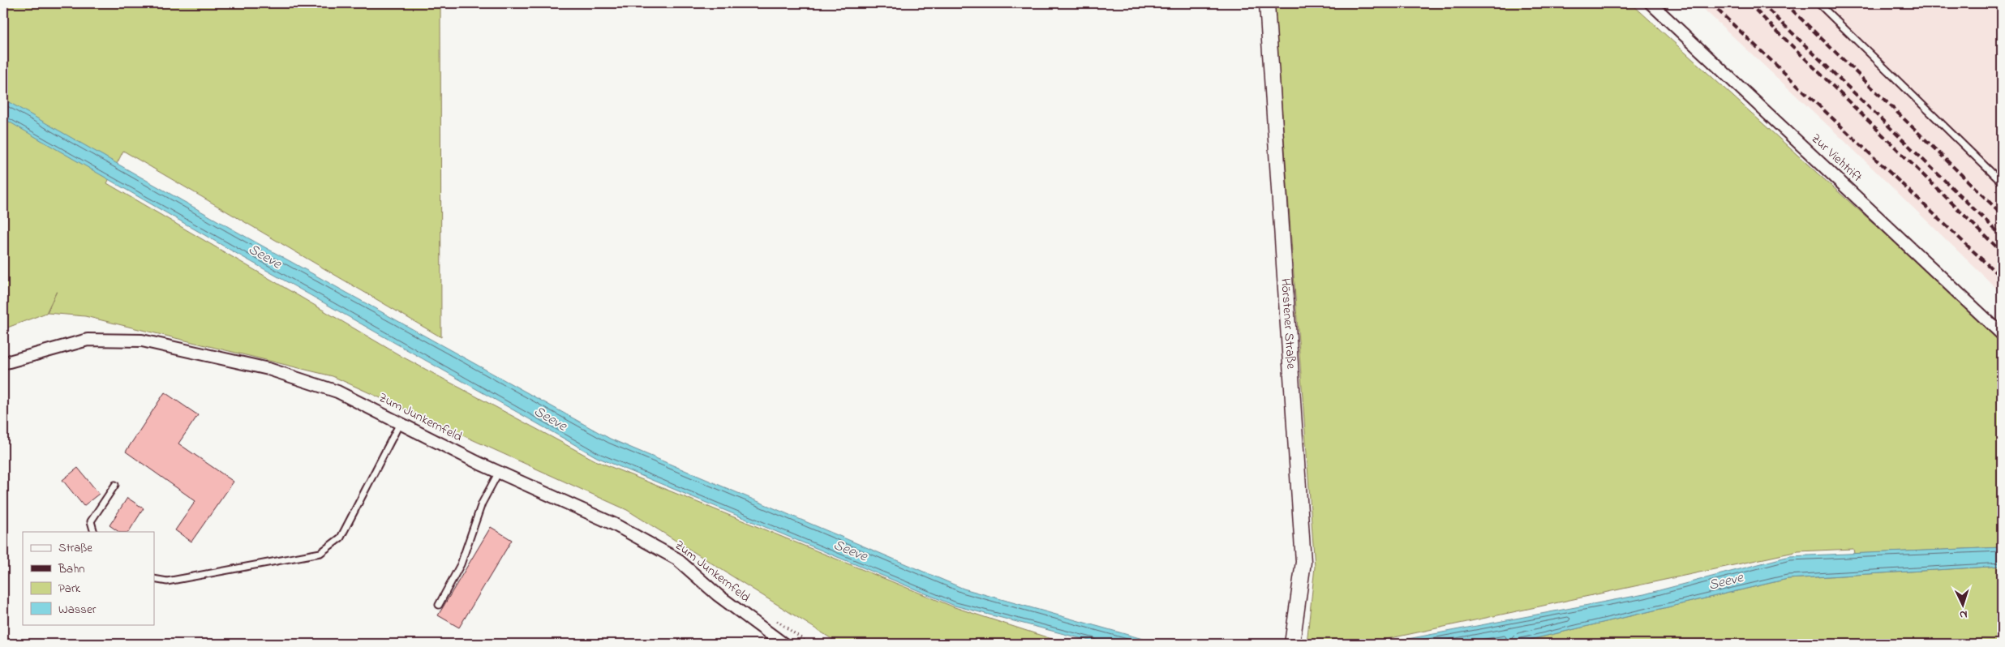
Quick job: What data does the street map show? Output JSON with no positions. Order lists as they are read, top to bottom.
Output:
{
  "streets": {
    "street": ["Zur Viehtrift", "Hörstener Straße", "Zum Junkernfeld"]
  },
  "water": ["Seeve"],
  "legend": [
    "Straße",
    "Bahn",
    "Park",
    "Wasser"
  ],
  "north": "bottom"
}
